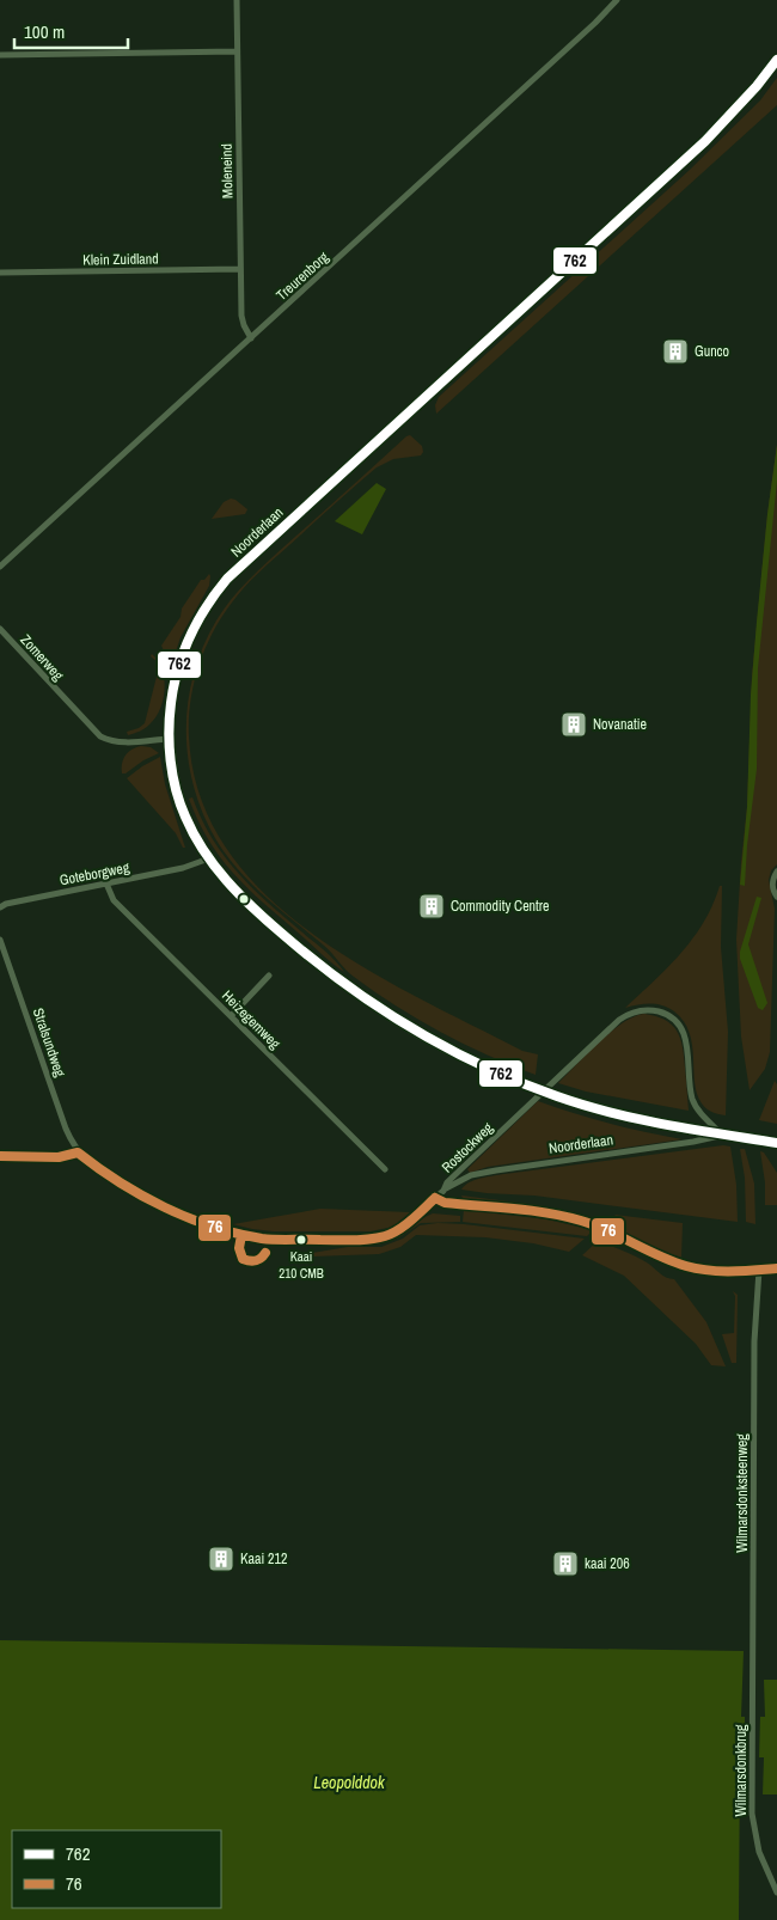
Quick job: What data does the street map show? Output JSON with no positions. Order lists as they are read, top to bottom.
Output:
{
  "streets": {
    "main road": ["Noorderlaan"],
    "street": [
      "Moleneind",
      "Klein Zuidland",
      "Treurenborg",
      "Zomerweg",
      "Goteborgweg",
      "Heizegemweg",
      "Stralsundweg",
      "Rostockweg",
      "Wilmarsdonksteenweg",
      "Wilmarsdonkbrug"
    ]
  },
  "crossings": [
    ["Moleneind", "Klein Zuidland"],
    ["Moleneind", "Treurenborg"],
    ["Noorderlaan", "Zomerweg"],
    ["Noorderlaan", "Goteborgweg"],
    ["Noorderlaan", "Rostockweg"],
    ["Goteborgweg", "Heizegemweg"],
    ["Stralsundweg", "Rostockweg"],
    ["Wilmarsdonksteenweg", "Wilmarsdonkbrug"]
  ],
  "water": ["Leopolddok"],
  "places": {
    "building": [
      "Gunco",
      "Novanatie",
      "Commodity Centre",
      "Kaai 212",
      "kaai 206"
    ],
    "other": ["Kaai 210 CMB"]
  },
  "lines": ["transit line 762", "transit line 76"],
  "legend": ["762", "76"],
  "scale_bar": "100 m"
}
